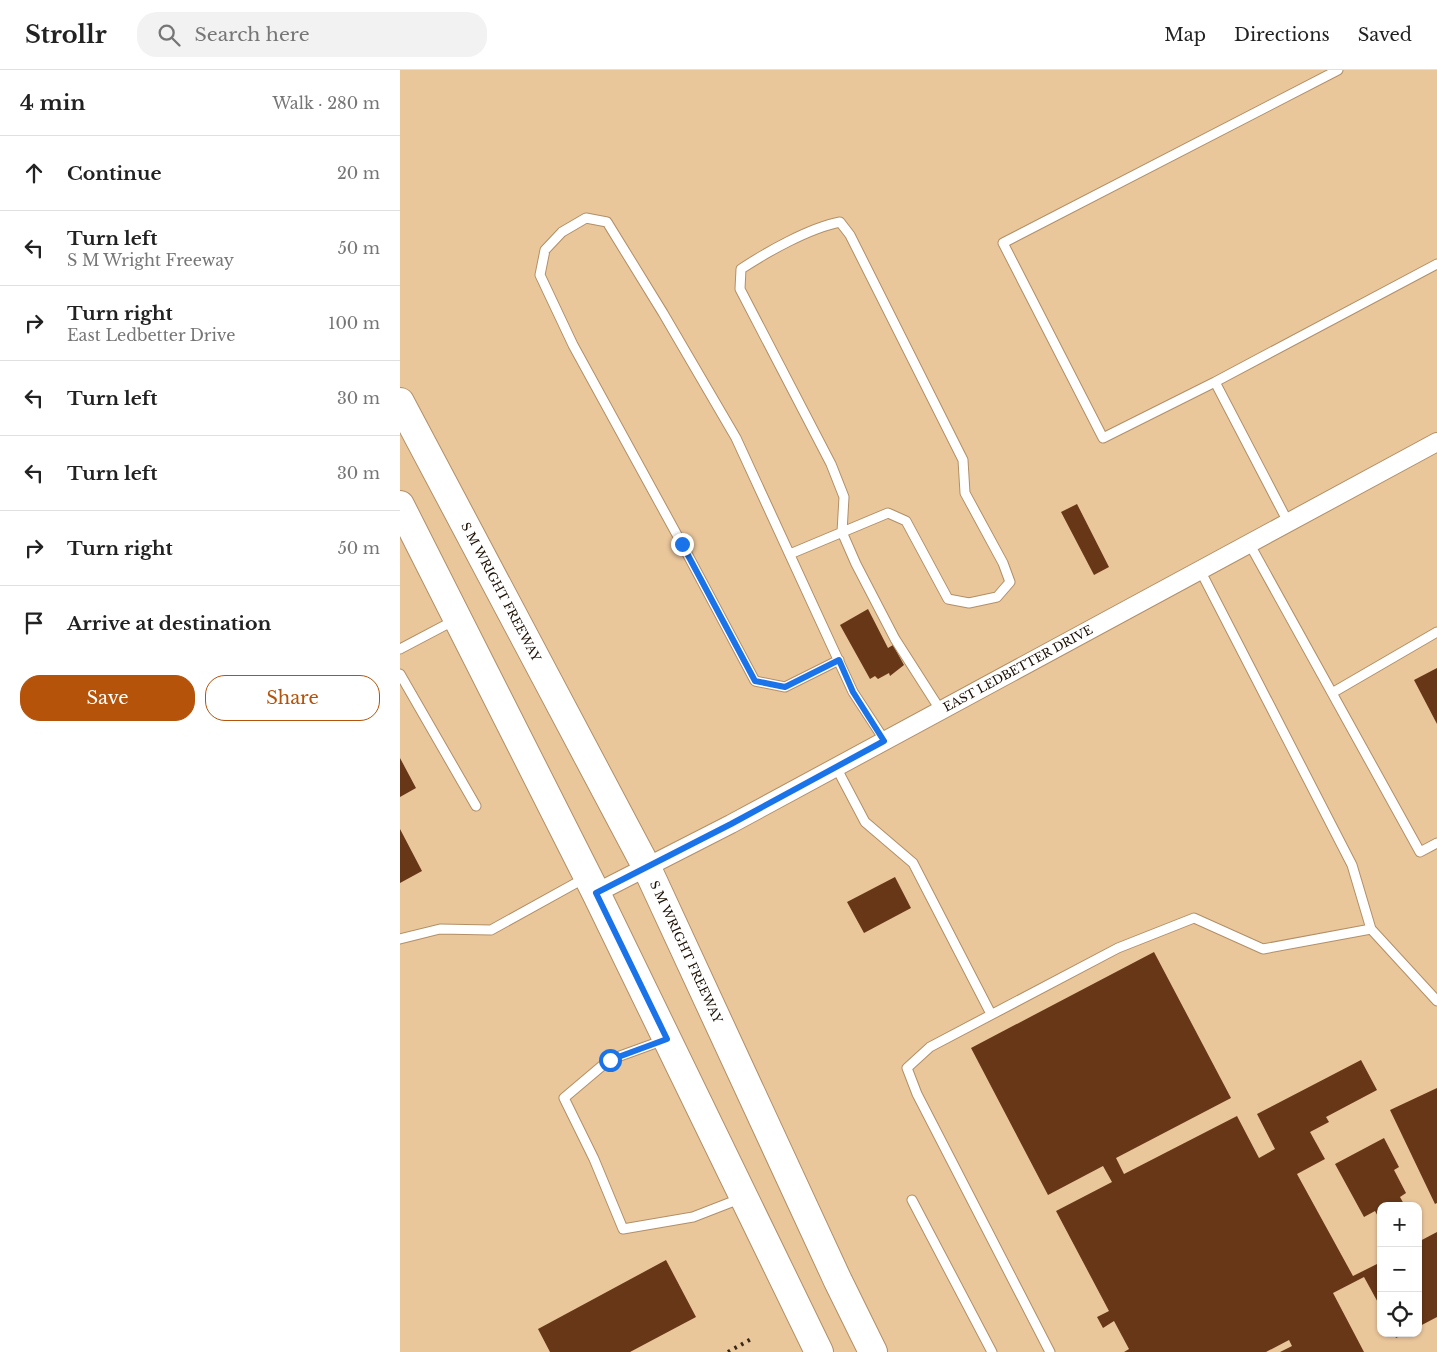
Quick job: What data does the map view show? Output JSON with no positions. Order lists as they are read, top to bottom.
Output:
{
  "streets": {
    "main road": ["S M WRIGHT FREEWAY"],
    "street": ["EAST LEDBETTER DRIVE"]
  },
  "crossings": [
    ["S M WRIGHT FREEWAY", "EAST LEDBETTER DRIVE"]
  ],
  "page": {
    "header": "Strollr",
    "search": "Search here",
    "nav": ["Map", "Directions", "Saved"],
    "heading": ["4 min", "Walk · 280 m"],
    "list": [
      ["Continue", "20 m"],
      ["Turn left", "S M Wright Freeway", "50 m"],
      ["Turn right", "East Ledbetter Drive", "100 m"],
      ["Turn left", "30 m"],
      ["Turn left", "30 m"],
      ["Turn right", "50 m"],
      "Arrive at destination"
    ],
    "buttons": ["Save", "Share"],
    "map_buttons": ["+", "−"]
  }
}
